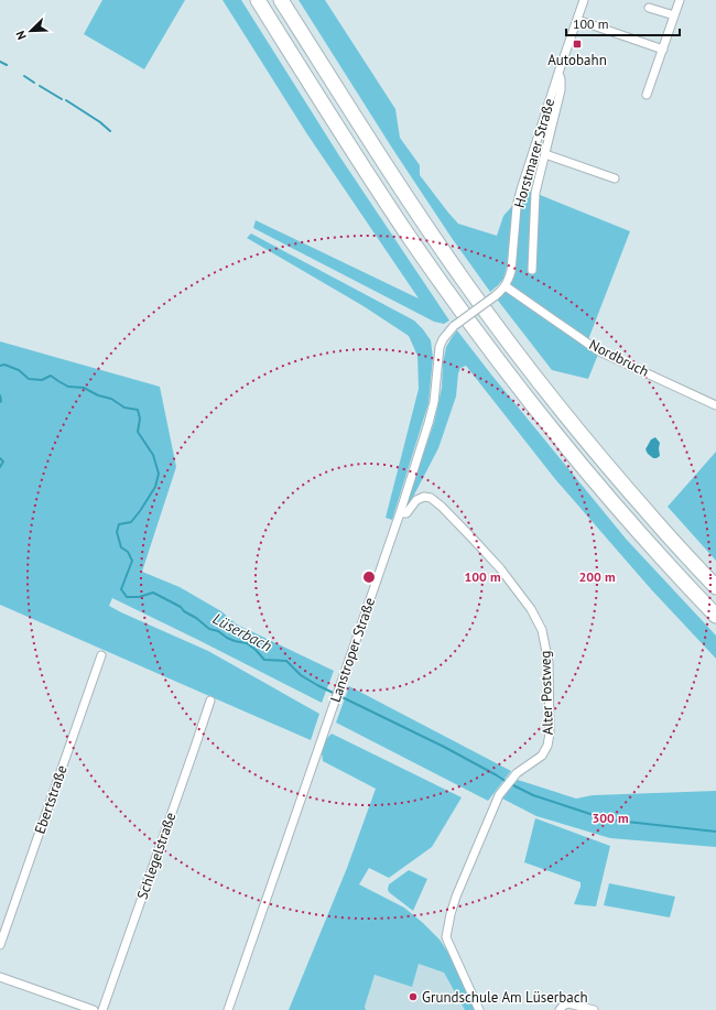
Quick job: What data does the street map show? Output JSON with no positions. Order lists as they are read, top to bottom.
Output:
{
  "streets": {
    "street": [
      "Horstmarer Straße",
      "Nordbruch",
      "Lanstroper Straße",
      "Alter Postweg",
      "Ebertstraße",
      "Schlegelstraße"
    ]
  },
  "crossings": [
    ["Horstmarer Straße", "Nordbruch"],
    ["Horstmarer Straße", "Lanstroper Straße"],
    ["Nordbruch", "Lanstroper Straße"],
    ["Lanstroper Straße", "Alter Postweg"]
  ],
  "water": ["Lüserbach"],
  "places": {
    "transit": ["Autobahn"],
    "other": ["Grundschule Am Lüserbach"]
  },
  "scale_bar": "100 m",
  "north": "bottom left",
  "rings": ["100 m", "200 m", "300 m"]
}
